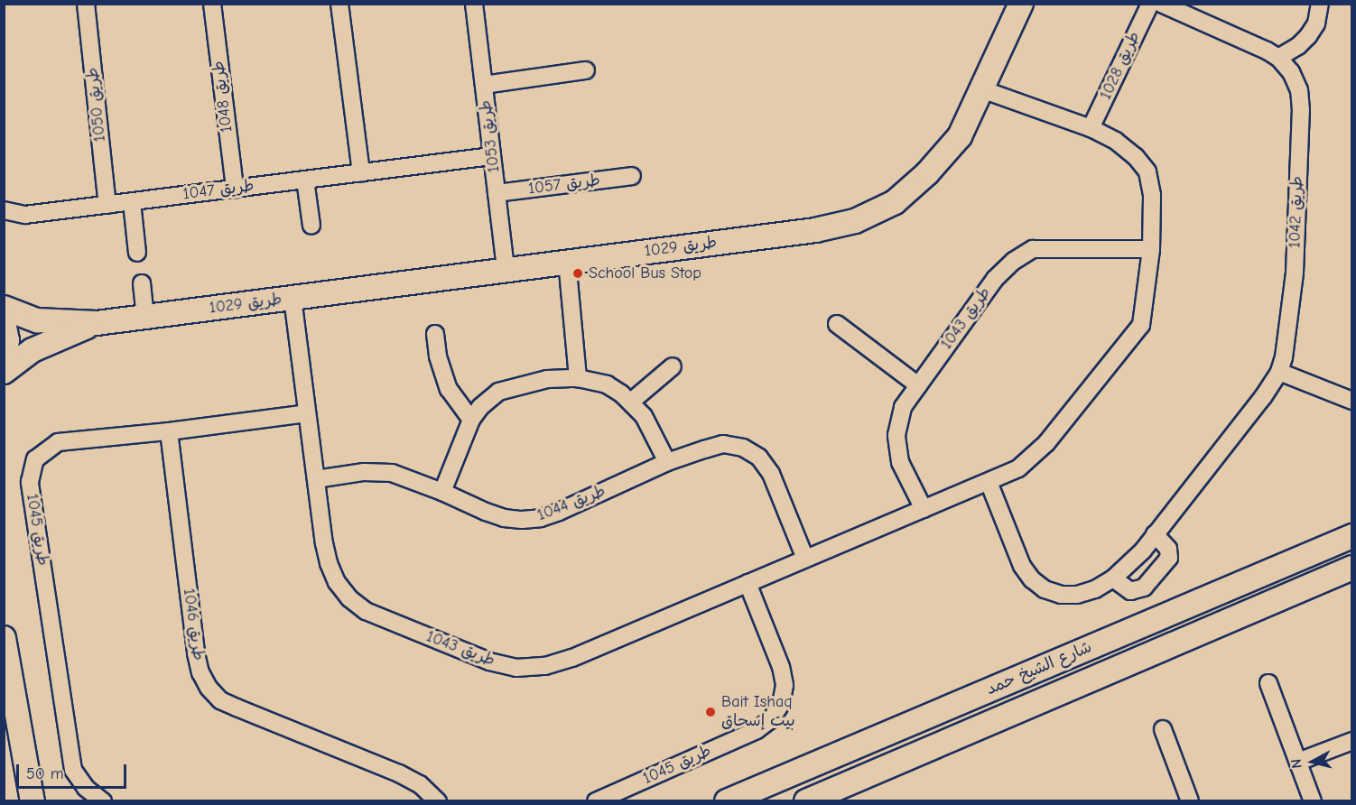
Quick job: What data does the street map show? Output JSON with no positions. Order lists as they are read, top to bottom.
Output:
{
  "streets": {
    "street": [
      "طريق 1028",
      "طريق 1048",
      "طريق 1050",
      "طريق 1053",
      "طريق 1057",
      "طريق 1047",
      "طريق 1042",
      "طريق 1029",
      "طريق 1043",
      "طريق 1044",
      "طريق 1045",
      "طريق 1046",
      "شارع الشيخ حمد"
    ]
  },
  "crossings": [
    ["طريق 1028", "طريق 1043"],
    ["طريق 1048", "طريق 1047"],
    ["طريق 1050", "طريق 1047"],
    ["طريق 1053", "طريق 1057"],
    ["طريق 1053", "طريق 1047"],
    ["طريق 1053", "طريق 1029"],
    ["طريق 1042", "طريق 1043"],
    ["طريق 1029", "طريق 1043"],
    ["طريق 1043", "طريق 1044"],
    ["طريق 1043", "طريق 1045"],
    ["طريق 1045", "طريق 1046"]
  ],
  "places": ["School Bus Stop", "Bait Ishaq بيت إسحاق"],
  "scale_bar": "50 m",
  "north": "left"
}
